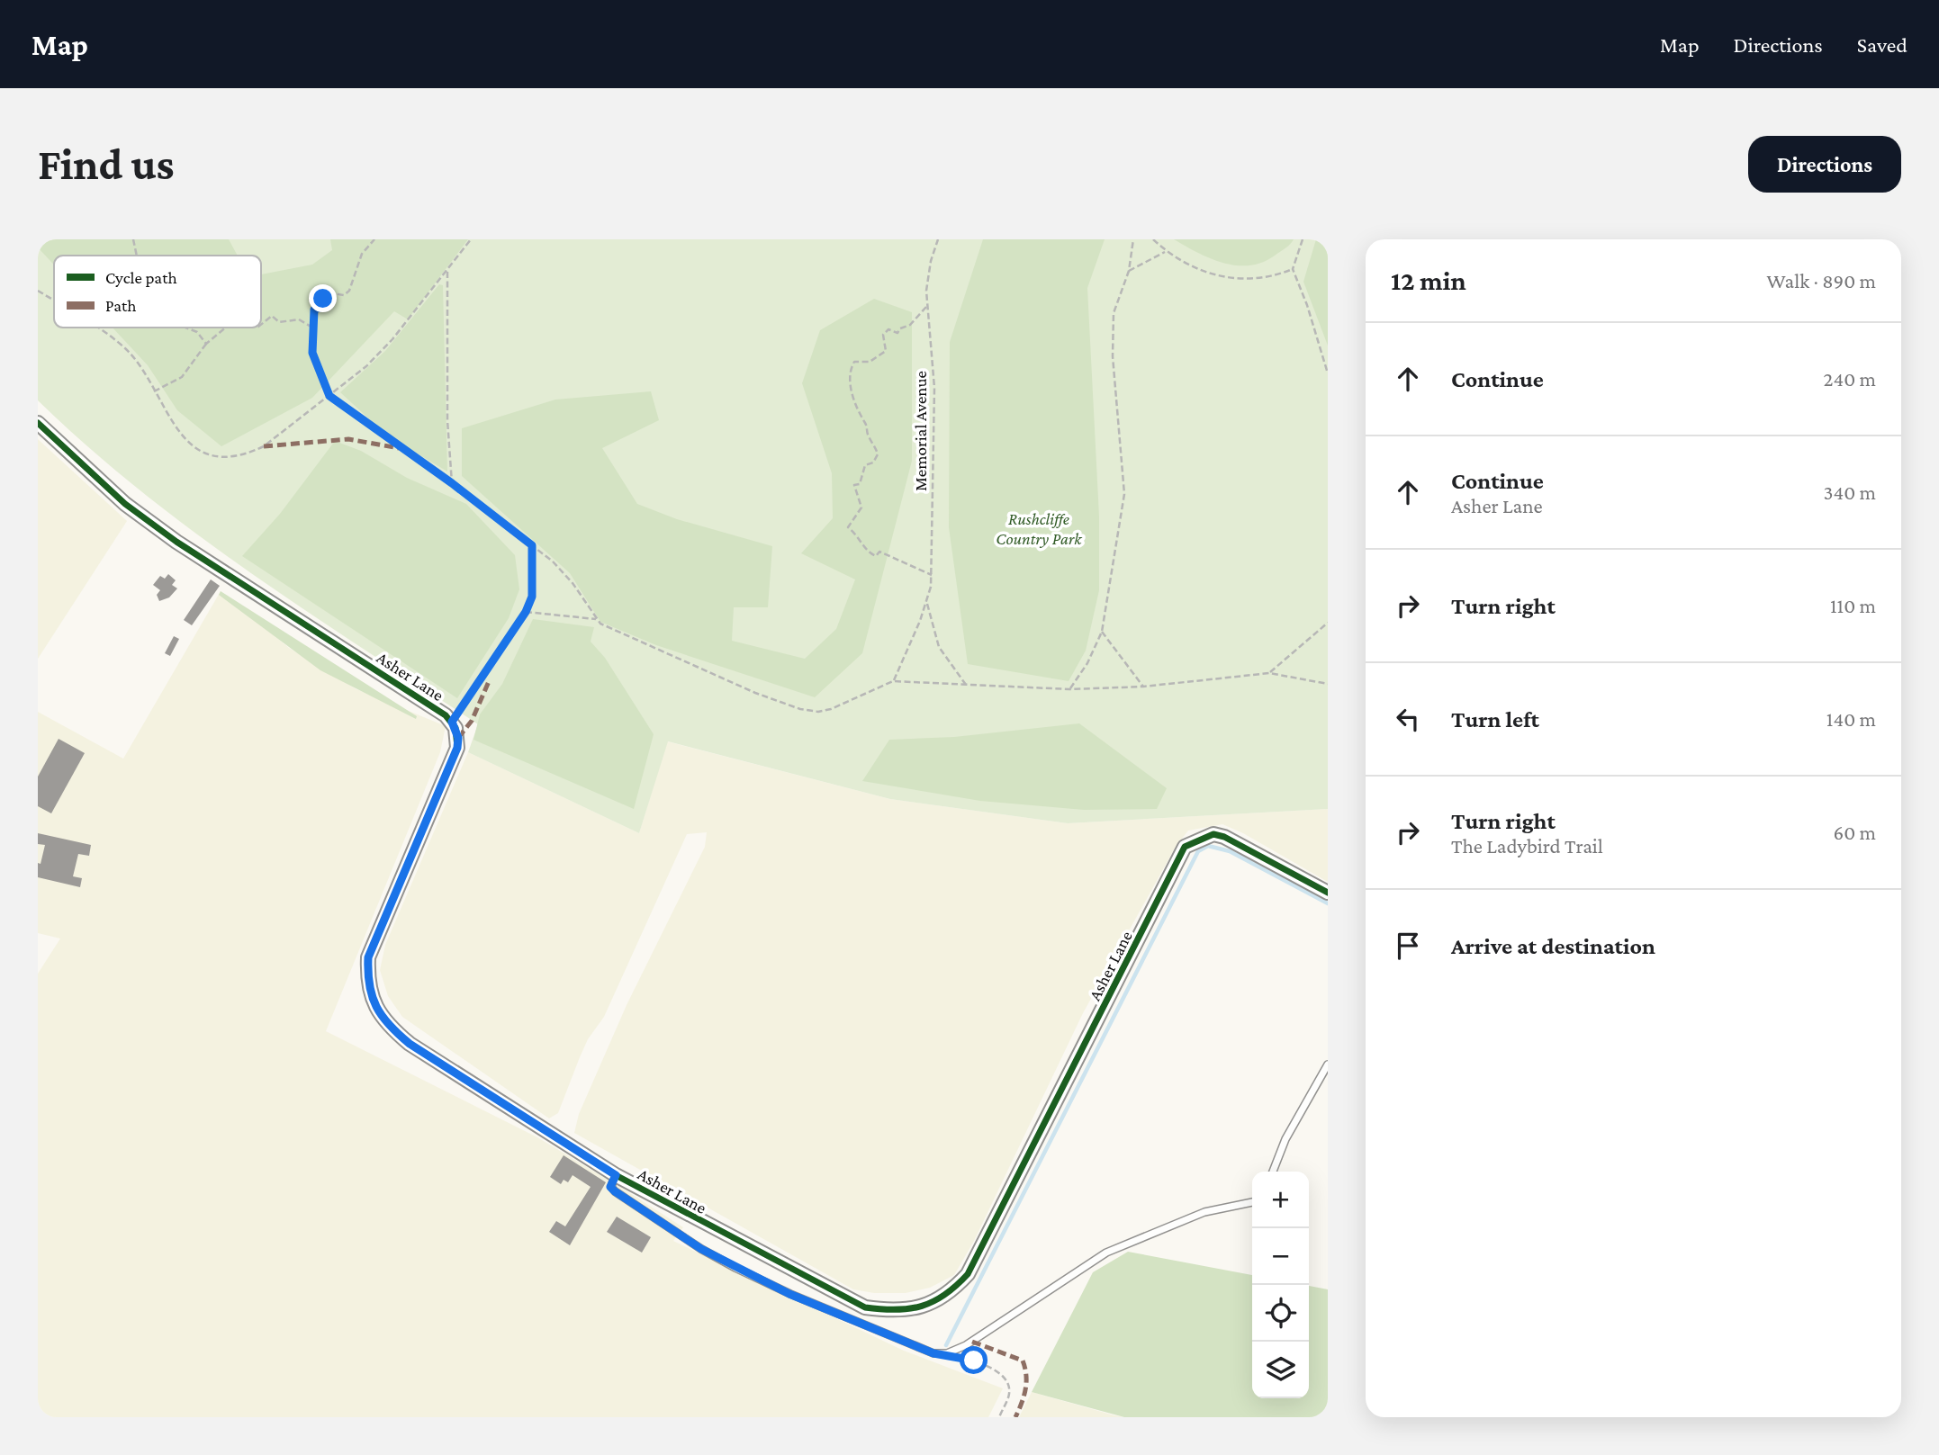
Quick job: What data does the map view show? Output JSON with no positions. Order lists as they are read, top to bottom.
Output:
{
  "streets": {
    "street": ["Asher Lane"],
    "path": ["Memorial Avenue"]
  },
  "parks": ["Rushcliffe Country Park"],
  "legend": ["Cycle path", "Path"],
  "page": {
    "header": "Map",
    "nav": ["Map", "Directions", "Saved"],
    "buttons": "Directions",
    "title": "Find us",
    "heading": ["12 min", "Walk · 890 m"],
    "list": [
      ["Continue", "240 m"],
      ["Continue", "Asher Lane", "340 m"],
      ["Turn right", "110 m"],
      ["Turn left", "140 m"],
      ["Turn right", "The Ladybird Trail", "60 m"],
      "Arrive at destination"
    ],
    "map_buttons": ["+", "−"]
  }
}
